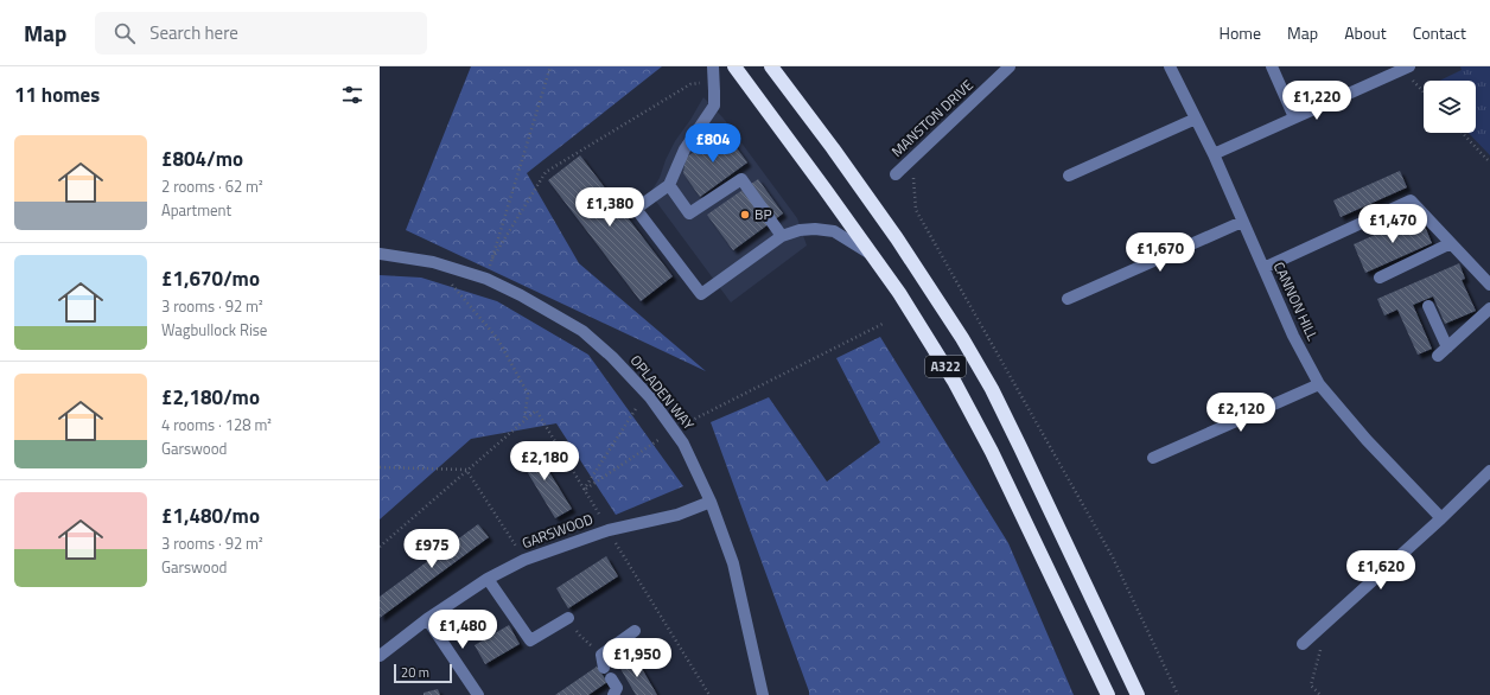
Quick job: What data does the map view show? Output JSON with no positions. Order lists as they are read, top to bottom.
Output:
{
  "streets": {
    "highway": ["A322"],
    "street": [
      "MANSTON DRIVE",
      "CANNON HILL",
      "OPLADEN WAY",
      "GARSWOOD"
    ]
  },
  "crossings": [
    ["OPLADEN WAY", "GARSWOOD"]
  ],
  "places": ["BP"],
  "scale_bar": "20 m",
  "page": {
    "header": "Map",
    "search": "Search here",
    "nav": [
      "Home",
      "Map",
      "About",
      "Contact"
    ],
    "heading": "11 homes",
    "price": [
      "£1,220",
      "£804",
      "£1,380",
      "£1,470",
      "£1,670",
      "£2,120",
      "£2,180",
      "£975",
      "£1,620",
      "£1,480",
      "£1,950"
    ],
    "list": [
      {
        "name": "£804/mo",
        "note": "2 rooms · 62 m² · Apartment"
      },
      {
        "name": "£1,670/mo",
        "note": "3 rooms · 92 m² · Wagbullock Rise"
      },
      {
        "name": "£2,180/mo",
        "note": "4 rooms · 128 m² · Garswood"
      },
      {
        "name": "£1,480/mo",
        "note": "3 rooms · 92 m² · Garswood"
      }
    ],
    "scale": "20 m"
  }
}
